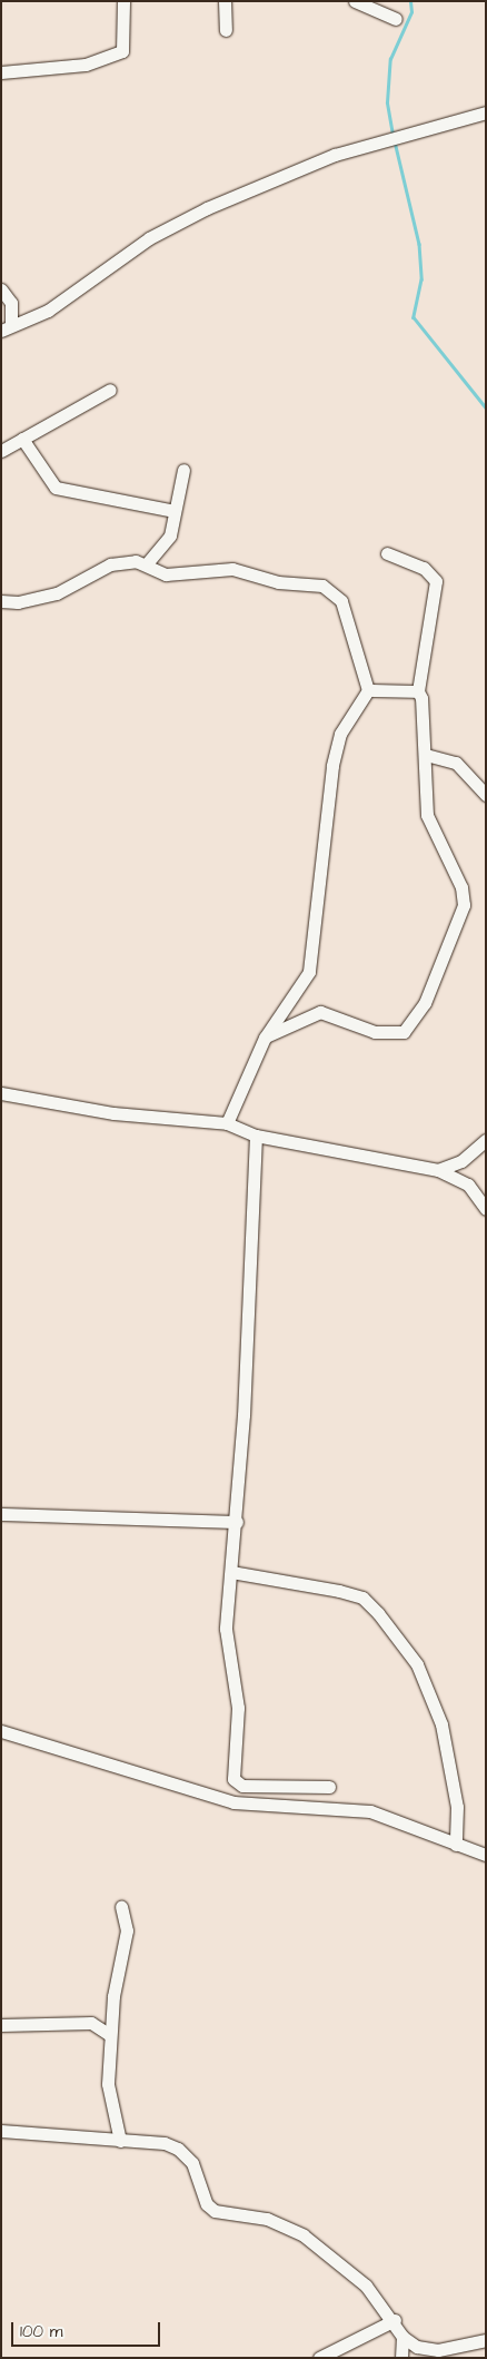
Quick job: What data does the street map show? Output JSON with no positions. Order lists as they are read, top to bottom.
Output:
{
  "scale_bar": "100 m"
}
